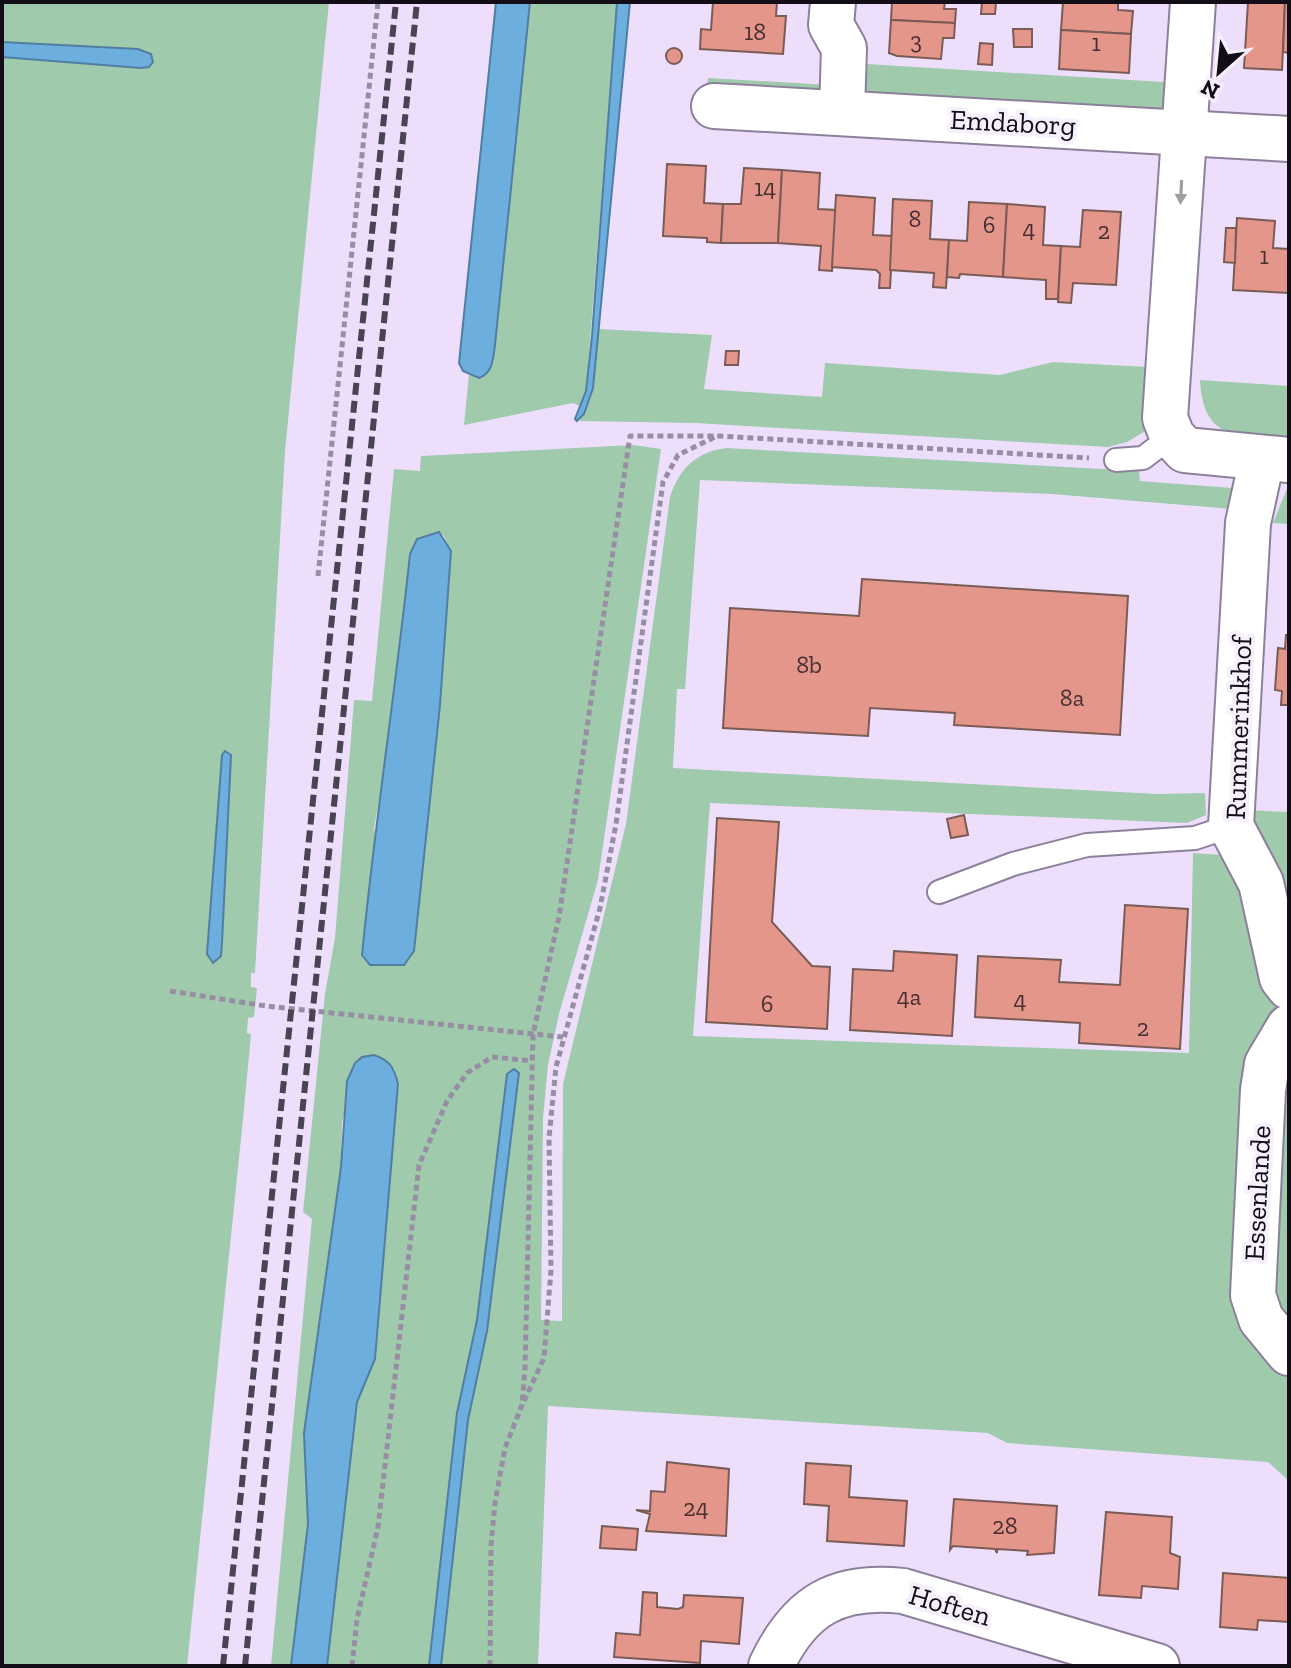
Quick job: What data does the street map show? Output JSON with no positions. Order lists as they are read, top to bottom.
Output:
{
  "streets": {
    "street": [
      "Emdaborg",
      "Rummerinkhof",
      "Essenlande",
      "Hoften"
    ]
  },
  "house_numbers": [
    "18",
    "3",
    "1",
    "14",
    "8",
    "6",
    "4",
    "2",
    "1",
    "8b",
    "8a",
    "4a",
    "4",
    "6",
    "2",
    "24",
    "28"
  ],
  "north": "bottom left"
}
